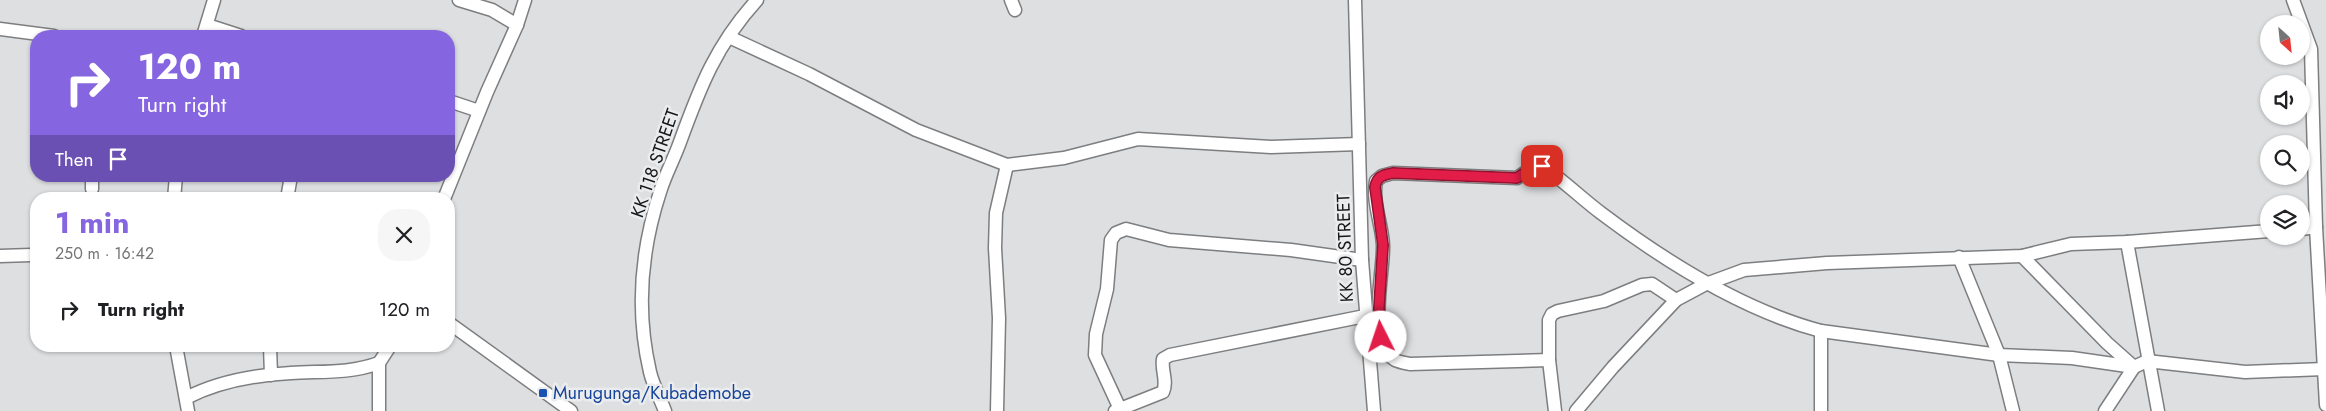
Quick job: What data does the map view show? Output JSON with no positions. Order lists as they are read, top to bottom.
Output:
{
  "streets": {
    "street": ["KK 118 STREET", "KK 80 STREET"]
  },
  "places": {
    "transit": ["Murugunga/Kubademobe"]
  },
  "north": "bottom right",
  "page": {
    "turn": ["120 m", "Turn right"],
    "then": "Then",
    "heading": ["1 min", "250 m · 16:42"],
    "list": [
      {
        "name": "Turn right",
        "value": "120 m"
      }
    ]
  }
}
